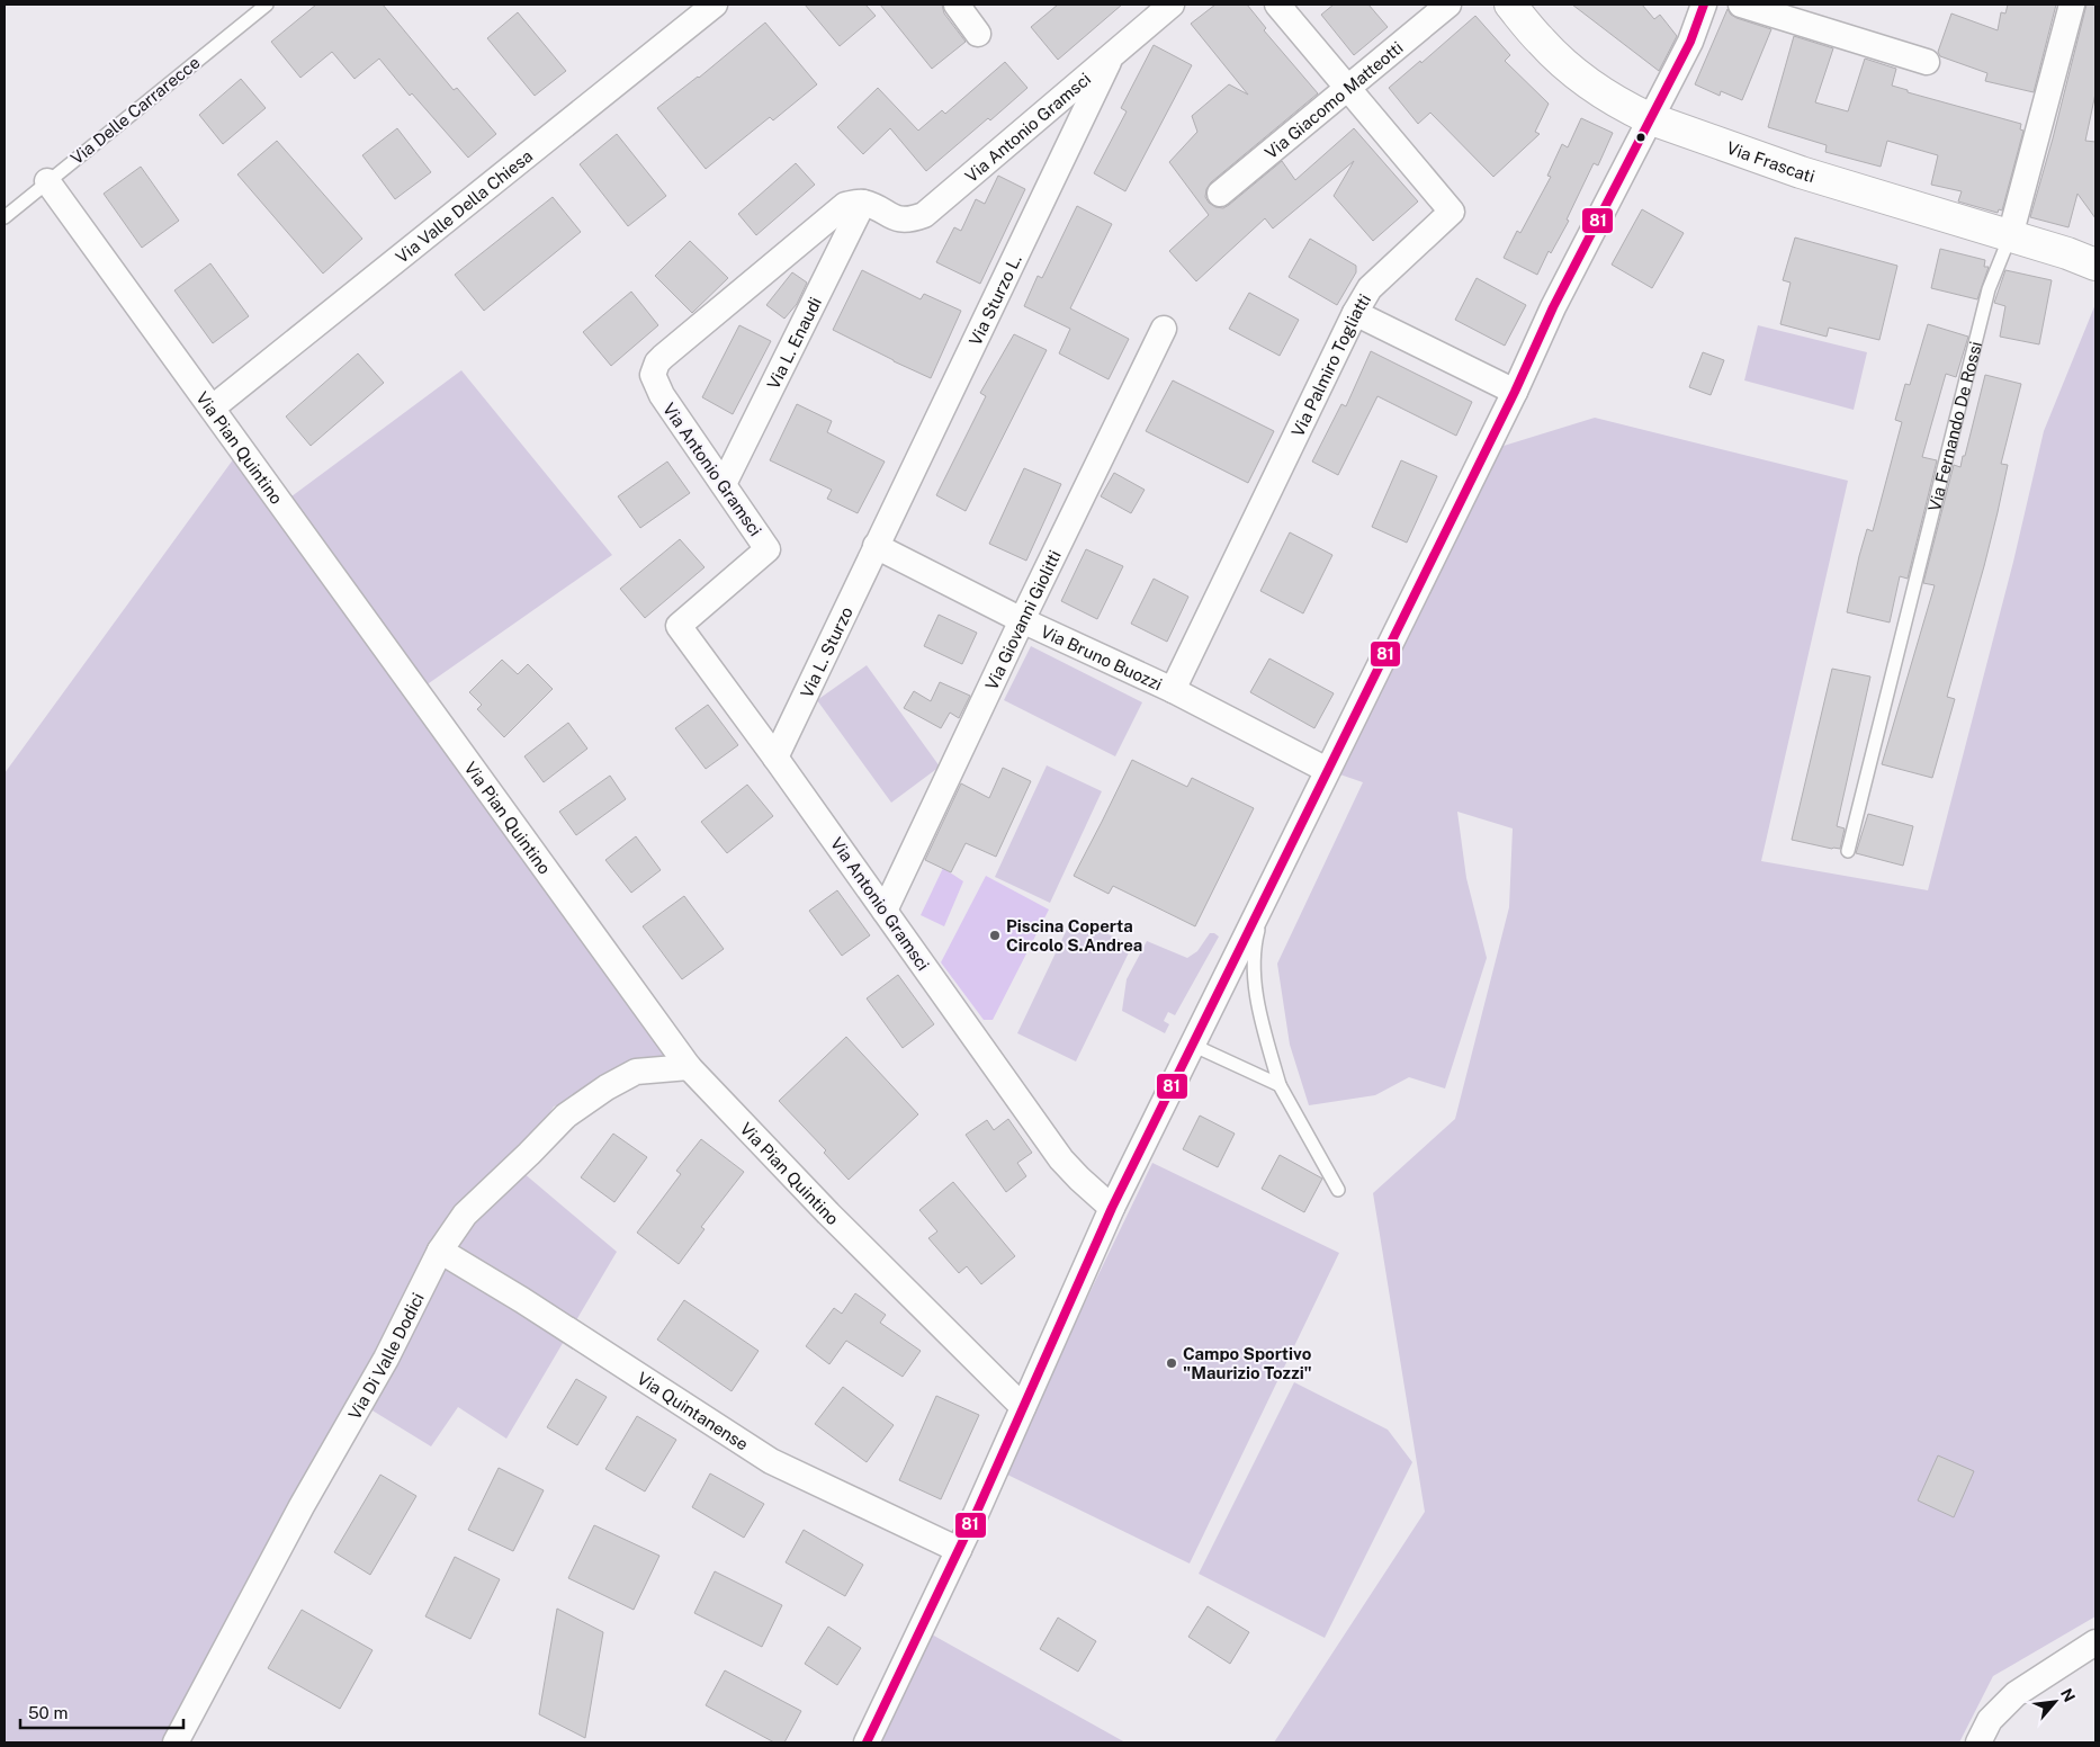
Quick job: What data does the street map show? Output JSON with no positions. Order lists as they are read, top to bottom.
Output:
{
  "streets": {
    "street": [
      "Via Giacomo Matteotti",
      "Via Antonio Gramsci",
      "Via Frascati",
      "Via Valle Della Chiesa",
      "Via Sturzo L.",
      "Via L. Enaudi",
      "Via Palmiro Togliatti",
      "Via Fernando De Rossi",
      "Via Pian Quintino",
      "Via Giovanni Giolitti",
      "Via L. Sturzo",
      "Via Bruno Buozzi",
      "Via Di Valle Dodici",
      "Via Quintanense"
    ],
    "lane": ["Via Delle Carrarecce"]
  },
  "crossings": [
    ["Via Giacomo Matteotti", "Via Palmiro Togliatti"],
    ["Via Delle Carrarecce", "Via Pian Quintino"],
    ["Via Antonio Gramsci", "Via Sturzo L."],
    ["Via Antonio Gramsci", "Via L. Enaudi"],
    ["Via Antonio Gramsci", "Via Giovanni Giolitti"],
    ["Via Antonio Gramsci", "Via L. Sturzo"],
    ["Via Frascati", "Via Fernando De Rossi"],
    ["Via Valle Della Chiesa", "Via Pian Quintino"],
    ["Via Sturzo L.", "Via L. Sturzo"],
    ["Via Sturzo L.", "Via Bruno Buozzi"],
    ["Via Palmiro Togliatti", "Via Bruno Buozzi"],
    ["Via Pian Quintino", "Via Di Valle Dodici"],
    ["Via Giovanni Giolitti", "Via Bruno Buozzi"],
    ["Via L. Sturzo", "Via Bruno Buozzi"],
    ["Via Di Valle Dodici", "Via Quintanense"]
  ],
  "places": ["Piscina Coperta Circolo S.Andrea", "Campo Sportivo \"Maurizio Tozzi\""],
  "lines": ["transit line 81"],
  "scale_bar": "50 m",
  "north": "top right"
}
